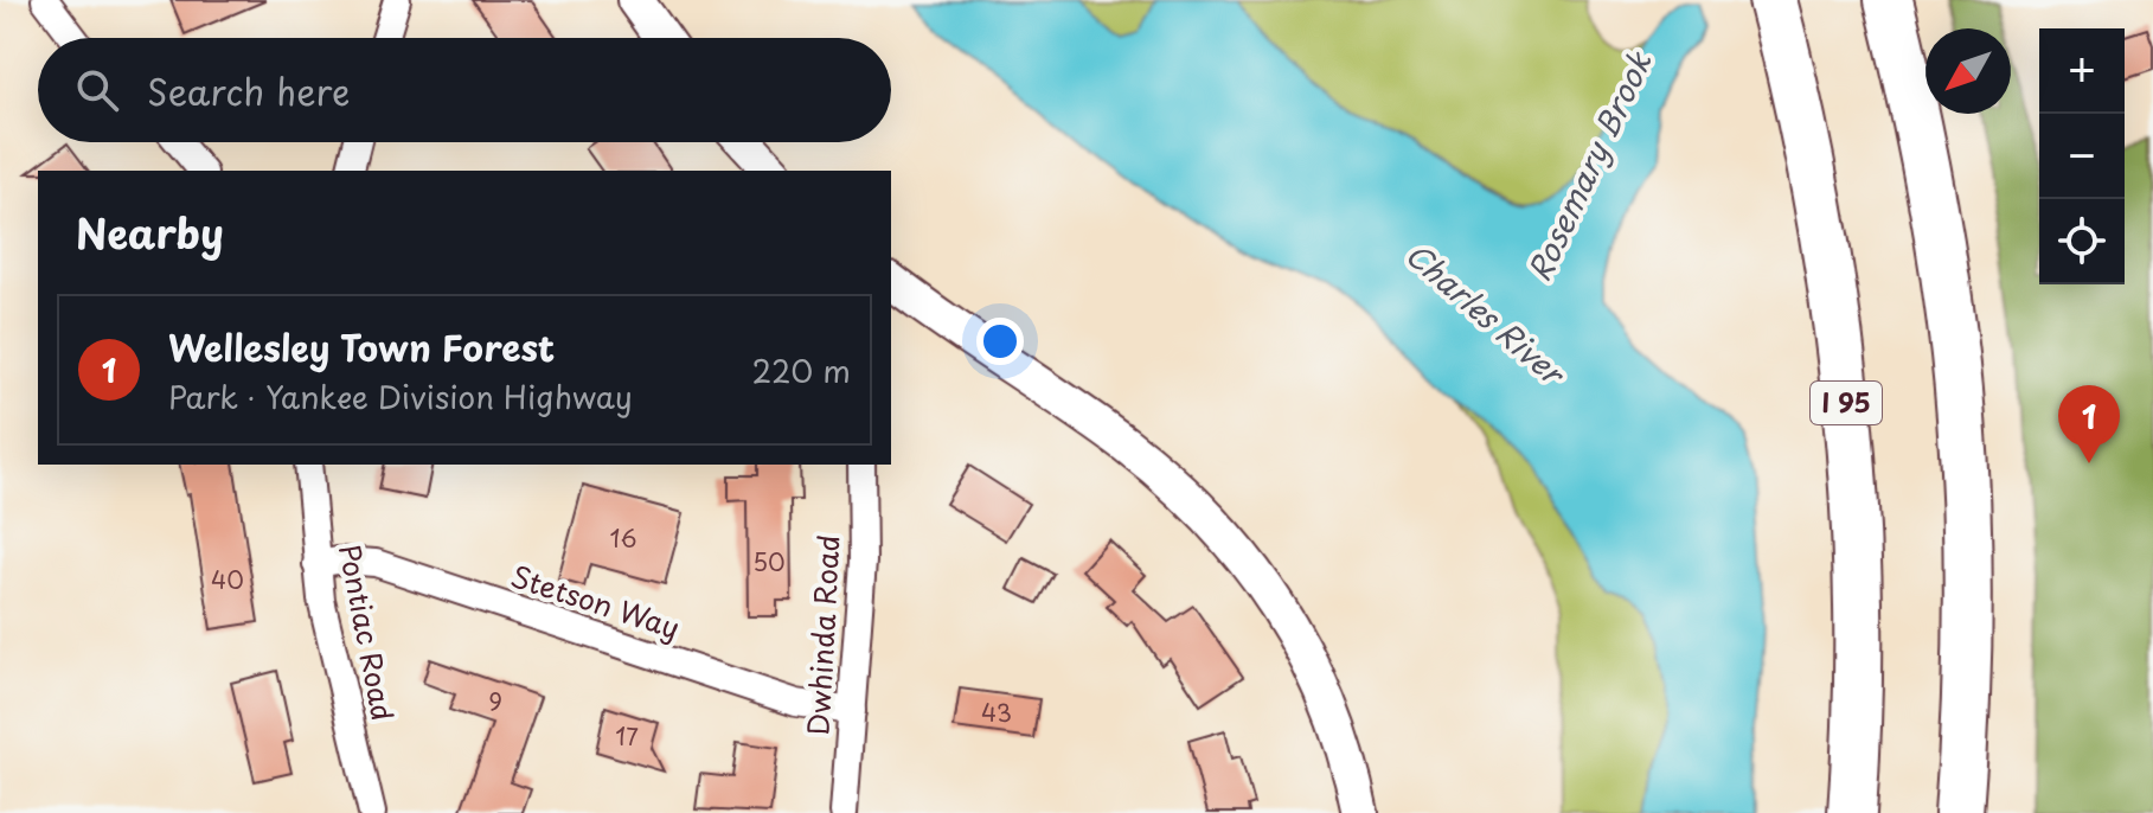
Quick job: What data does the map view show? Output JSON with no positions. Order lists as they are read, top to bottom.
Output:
{
  "streets": {
    "highway": ["I 95"],
    "street": ["Stetson Way", "Pontiac Road", "Dwhinda Road"]
  },
  "crossings": [
    ["Stetson Way", "Pontiac Road"],
    ["Stetson Way", "Dwhinda Road"]
  ],
  "water": ["Rosemary Brook", "Charles River"],
  "house_numbers": [
    "16",
    "50",
    "40",
    "9",
    "43",
    "17"
  ],
  "north": "bottom left",
  "page": {
    "map_buttons": ["+", "−"],
    "search": "Search here",
    "heading": "Nearby",
    "list": [
      {
        "mark": "1",
        "name": "Wellesley Town Forest",
        "note": "Park · Yankee Division Highway",
        "value": "220 m"
      }
    ],
    "pins": "1"
  }
}
